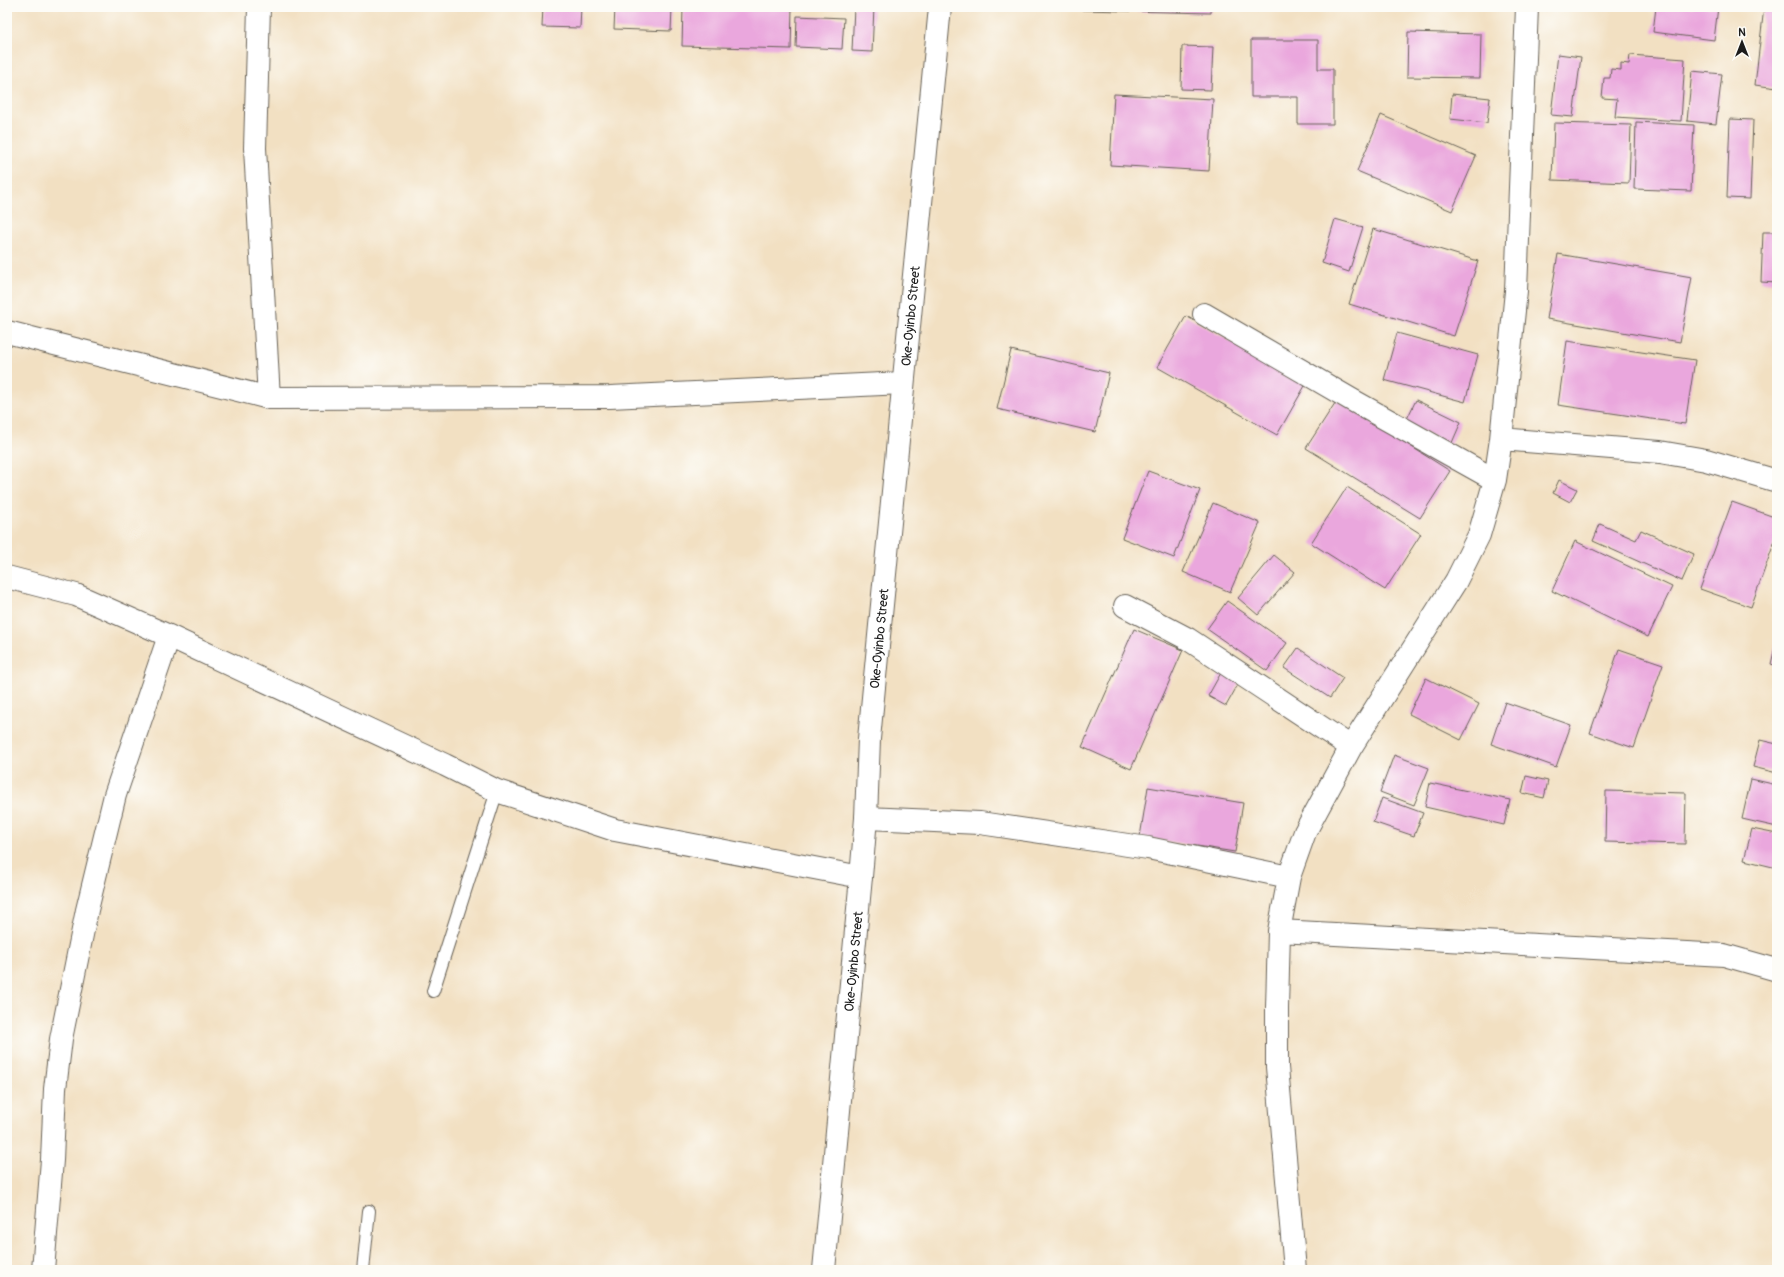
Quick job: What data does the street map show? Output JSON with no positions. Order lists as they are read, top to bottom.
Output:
{
  "streets": {
    "street": ["Oke-Oyinbo Street"]
  },
  "north": "top"
}
